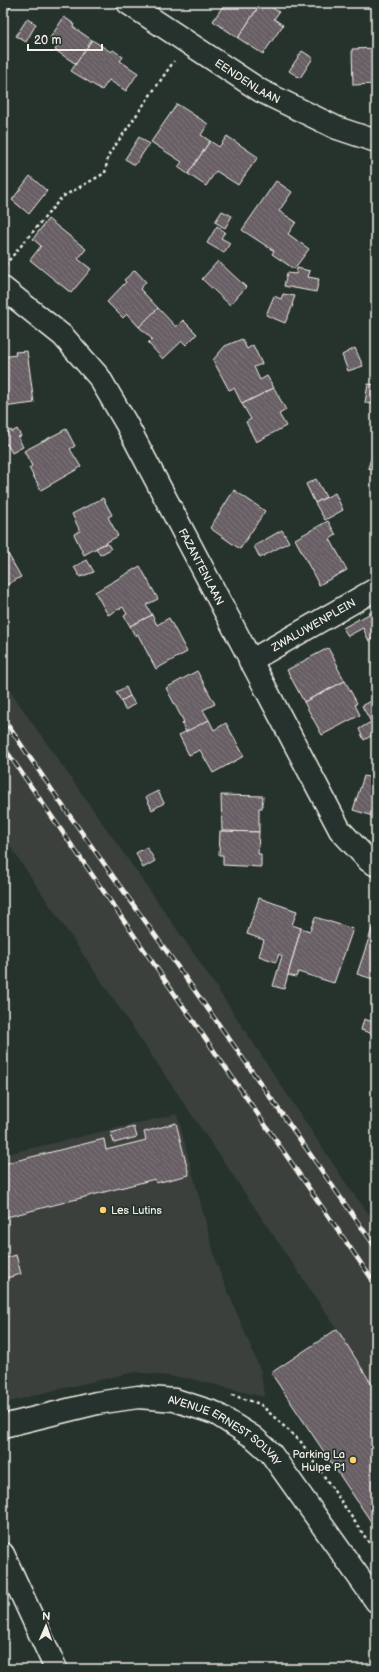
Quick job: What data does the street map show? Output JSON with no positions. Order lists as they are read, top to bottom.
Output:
{
  "streets": {
    "street": [
      "EENDENLAAN",
      "FAZANTENLAAN",
      "ZWALUWENPLEIN",
      "AVENUE ERNEST SOLVAY"
    ]
  },
  "crossings": [
    ["FAZANTENLAAN", "ZWALUWENPLEIN"]
  ],
  "places": ["Les Lutins", "Parking La Hulpe P1"],
  "scale_bar": "20 m",
  "north": "top"
}
